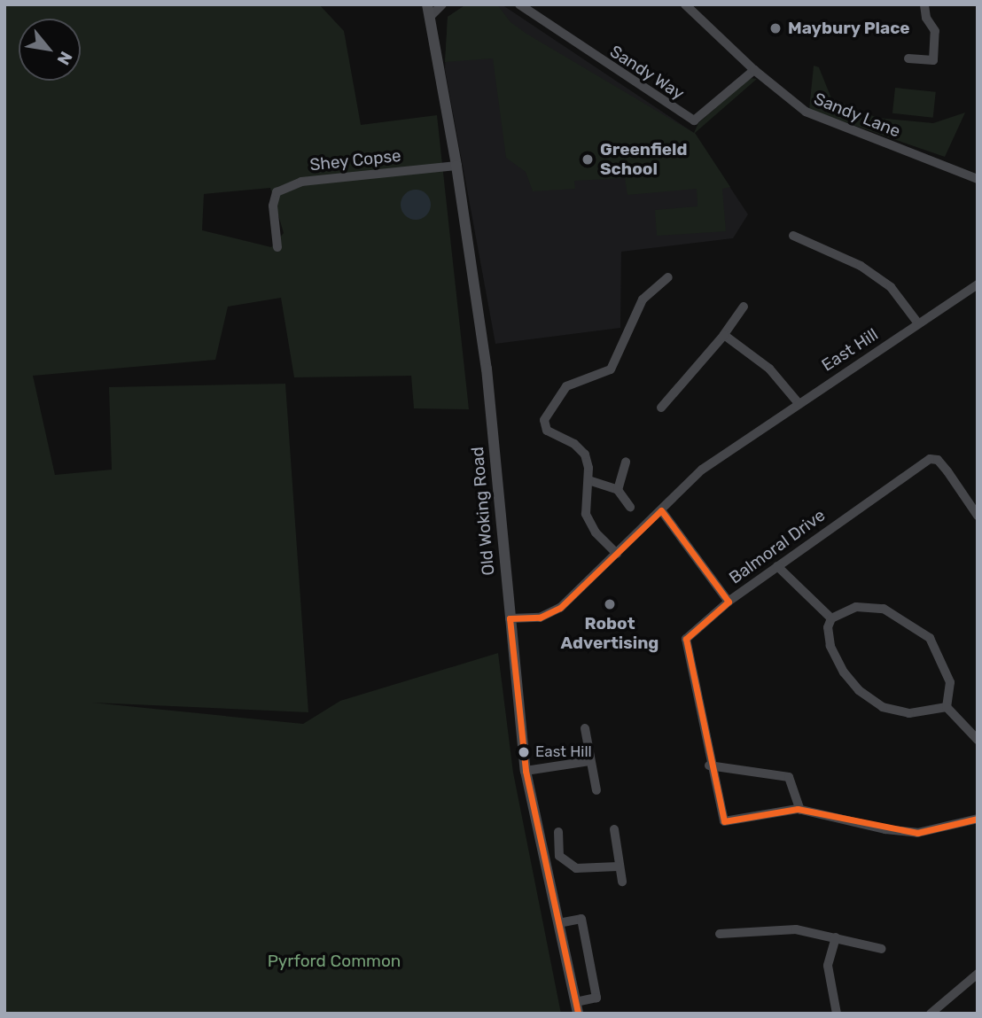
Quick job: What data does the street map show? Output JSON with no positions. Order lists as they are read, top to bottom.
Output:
{
  "streets": {
    "main road": ["Old Woking Road"],
    "street": [
      "Sandy Way",
      "Sandy Lane",
      "Shey Copse",
      "East Hill",
      "Balmoral Drive"
    ]
  },
  "crossings": [
    ["Sandy Way", "Sandy Lane"],
    ["Shey Copse", "Old Woking Road"],
    ["East Hill", "Old Woking Road"]
  ],
  "parks": ["Pyrford Common"],
  "places": [
    "Maybury Place",
    "Greenfield School",
    "Robot Advertising",
    "East Hill"
  ],
  "north": "bottom right"
}
